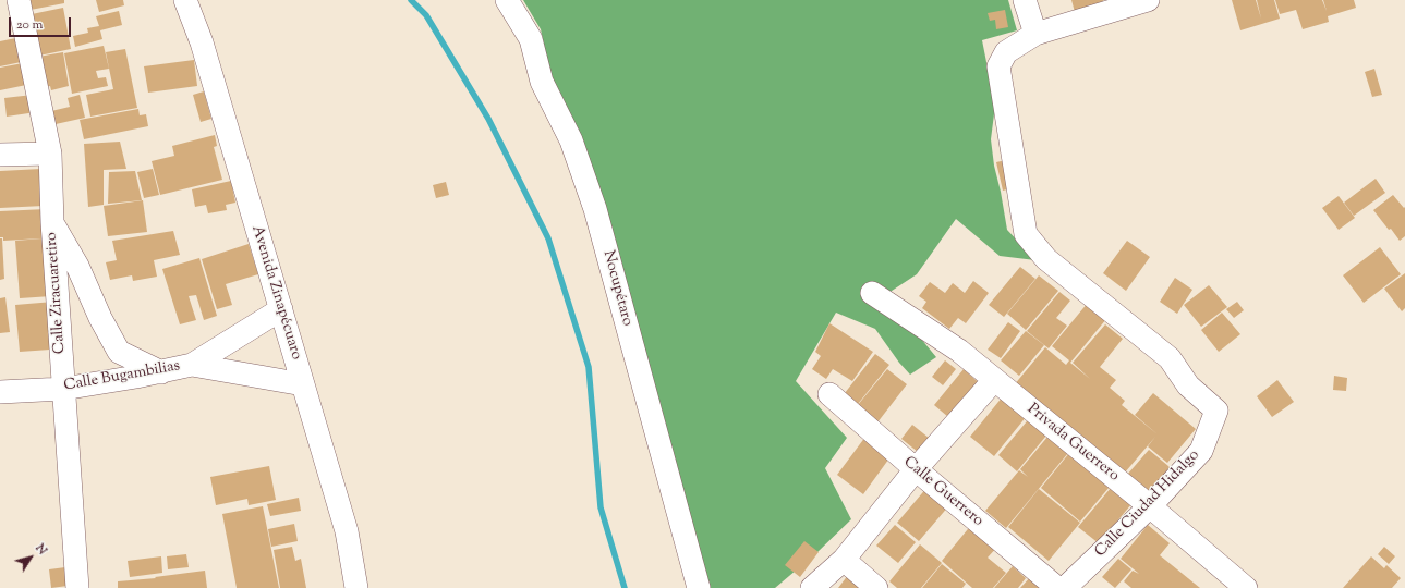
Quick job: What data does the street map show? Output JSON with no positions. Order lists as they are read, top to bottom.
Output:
{
  "streets": {
    "street": [
      "Nocupétaro",
      "Calle Ziracuaretiro",
      "Avenida Zinapécuaro",
      "Calle Bugambilias",
      "Privada Guerrero",
      "Calle Guerrero",
      "Calle Ciudad Hidalgo"
    ]
  },
  "crossings": [
    ["Calle Ziracuaretiro", "Calle Bugambilias"],
    ["Avenida Zinapécuaro", "Calle Bugambilias"],
    ["Privada Guerrero", "Calle Ciudad Hidalgo"]
  ],
  "scale_bar": "20 m",
  "north": "top right"
}
